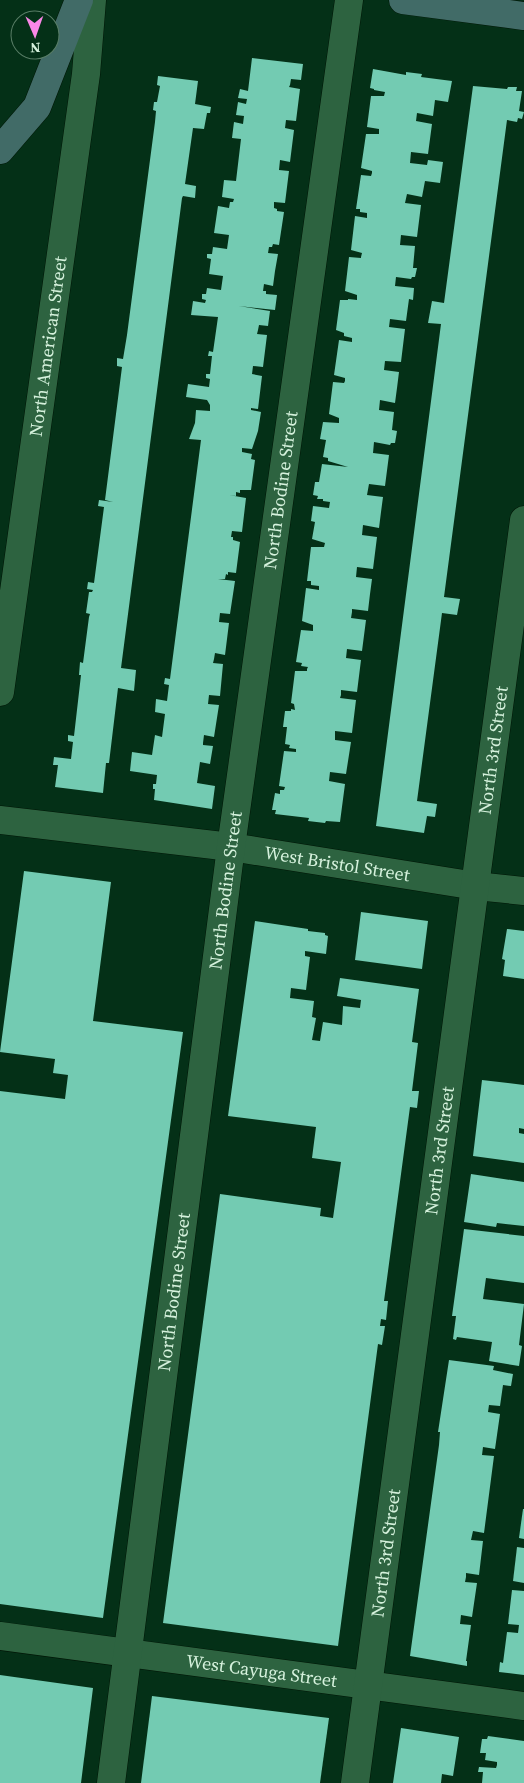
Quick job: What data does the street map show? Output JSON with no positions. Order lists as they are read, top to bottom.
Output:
{
  "streets": {
    "street": [
      "North American Street",
      "North Bodine Street",
      "North 3rd Street",
      "West Bristol Street",
      "West Cayuga Street"
    ]
  },
  "crossings": [
    ["North Bodine Street", "West Bristol Street"],
    ["North Bodine Street", "West Cayuga Street"],
    ["North 3rd Street", "West Bristol Street"],
    ["North 3rd Street", "West Cayuga Street"]
  ],
  "north": "bottom"
}
